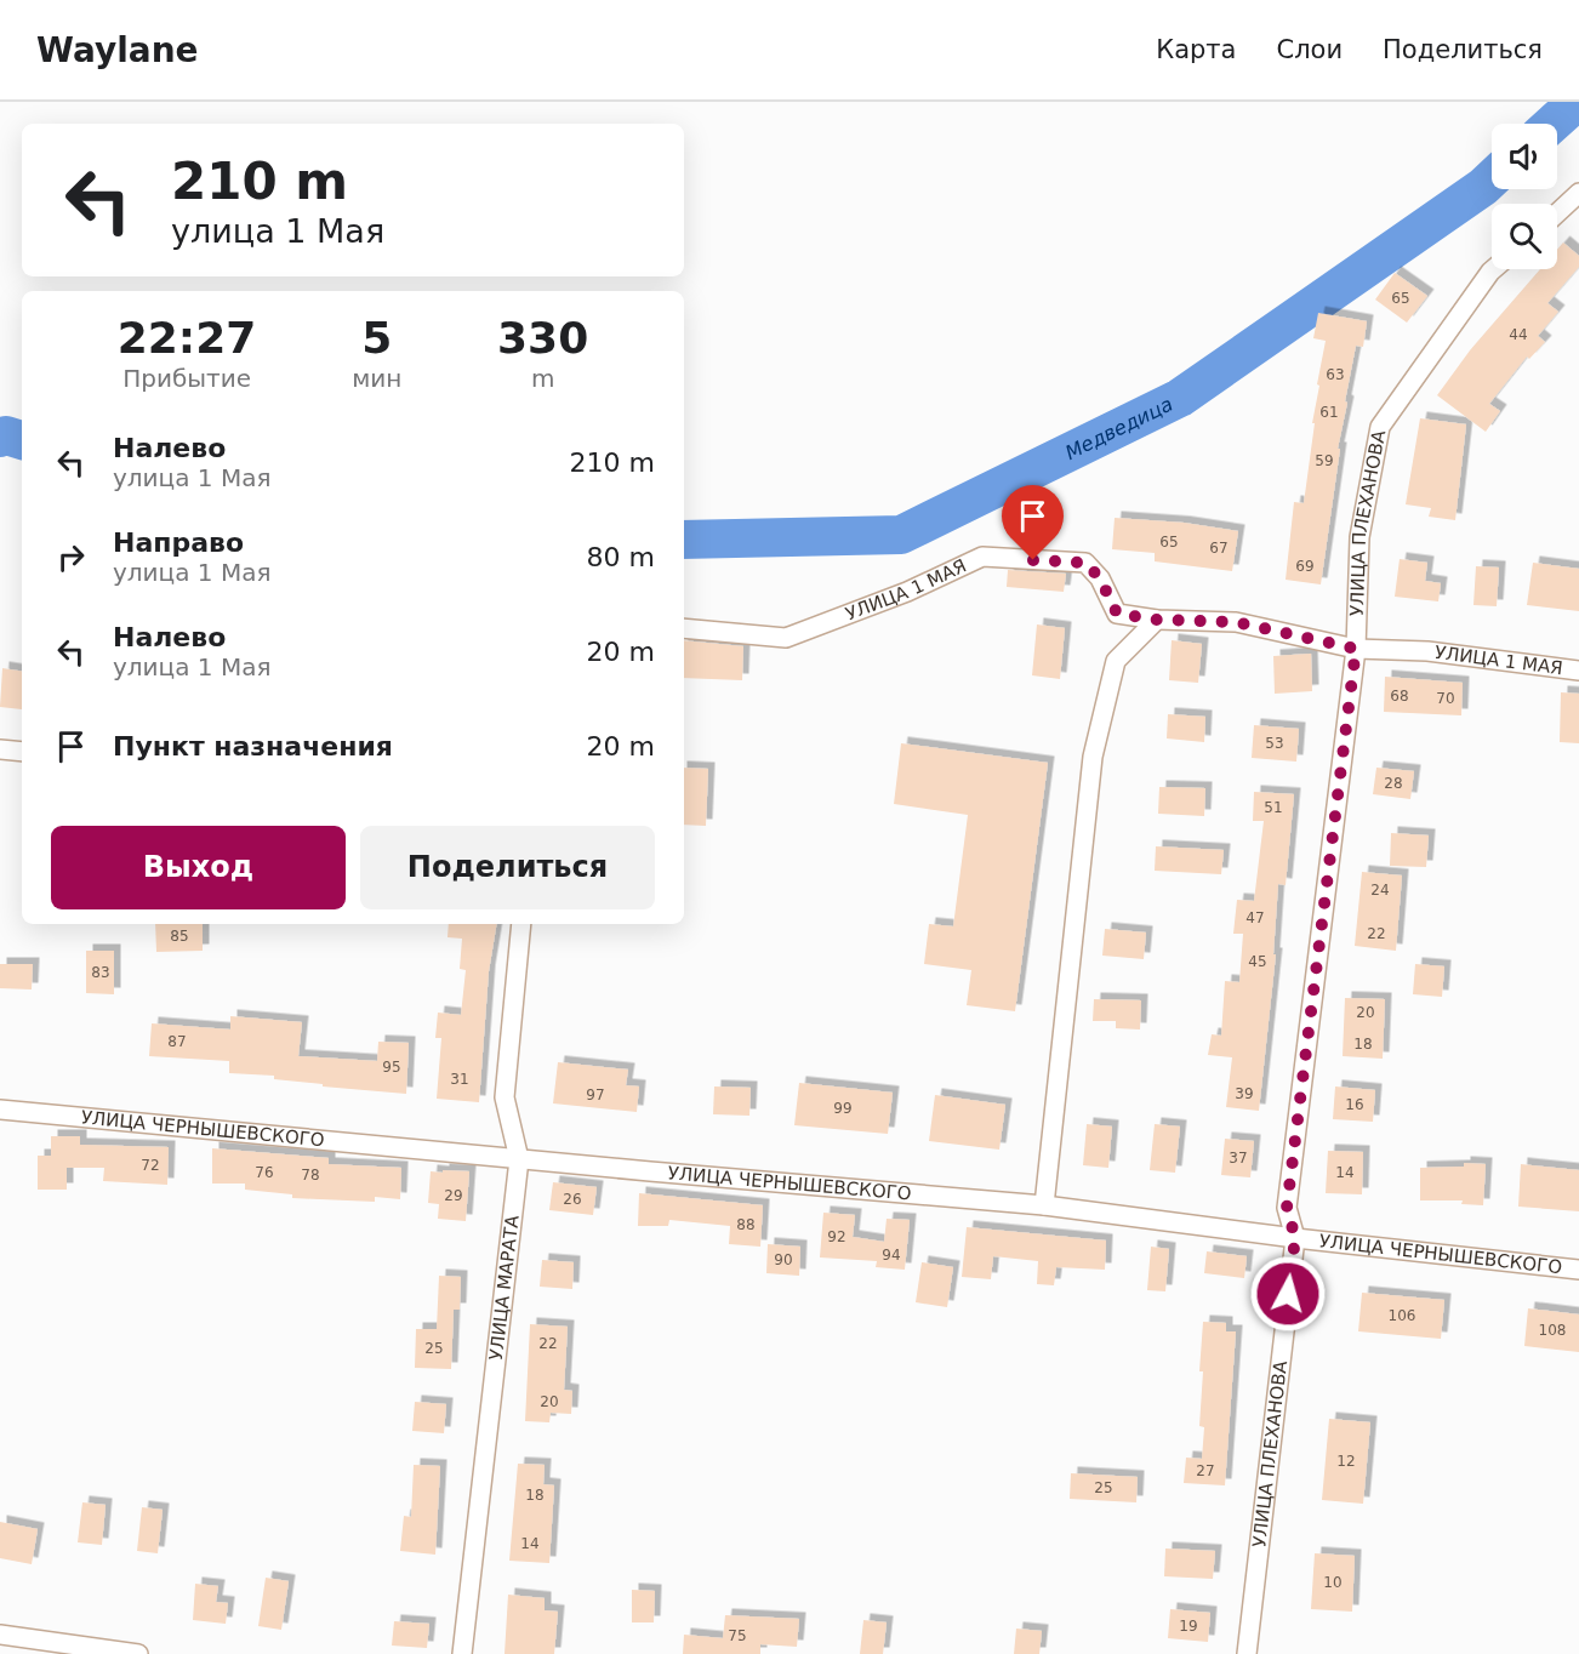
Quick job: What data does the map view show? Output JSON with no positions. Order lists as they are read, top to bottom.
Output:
{
  "streets": {
    "street": [
      "УЛИЦА ПЛЕХАНОВА",
      "УЛИЦА 1 МАЯ",
      "УЛИЦА ЧЕРНЫШЕВСКОГО",
      "УЛИЦА МАРАТА"
    ]
  },
  "crossings": [
    ["УЛИЦА ПЛЕХАНОВА", "УЛИЦА 1 МАЯ"],
    ["УЛИЦА ПЛЕХАНОВА", "УЛИЦА ЧЕРНЫШЕВСКОГО"],
    ["УЛИЦА ЧЕРНЫШЕВСКОГО", "УЛИЦА МАРАТА"]
  ],
  "water": ["Медведица"],
  "house_numbers": [
    "65",
    "44",
    "63",
    "61",
    "59",
    "65",
    "67",
    "69",
    "68",
    "70",
    "53",
    "28",
    "51",
    "24",
    "47",
    "22",
    "85",
    "45",
    "83",
    "20",
    "87",
    "18",
    "95",
    "31",
    "39",
    "97",
    "16",
    "99",
    "37",
    "72",
    "76",
    "14",
    "78",
    "29",
    "26",
    "88",
    "92",
    "94",
    "90",
    "106",
    "108",
    "22",
    "25",
    "20",
    "12",
    "27",
    "25",
    "18",
    "14",
    "10",
    "19",
    "75"
  ],
  "page": {
    "header": "Waylane",
    "nav": ["Карта", "Слои", "Поделиться"],
    "turn": ["210 m", "улица 1 Мая"],
    "eta": [
      "22:27",
      "Прибытие",
      "5",
      "мин",
      "330",
      "m"
    ],
    "list": [
      {
        "name": "Налево",
        "note": "улица 1 Мая",
        "value": "210 m"
      },
      {
        "name": "Направо",
        "note": "улица 1 Мая",
        "value": "80 m"
      },
      {
        "name": "Налево",
        "note": "улица 1 Мая",
        "value": "20 m"
      },
      {
        "name": "Пункт назначения",
        "value": "20 m"
      }
    ],
    "buttons": ["Выход", "Поделиться"]
  }
}
